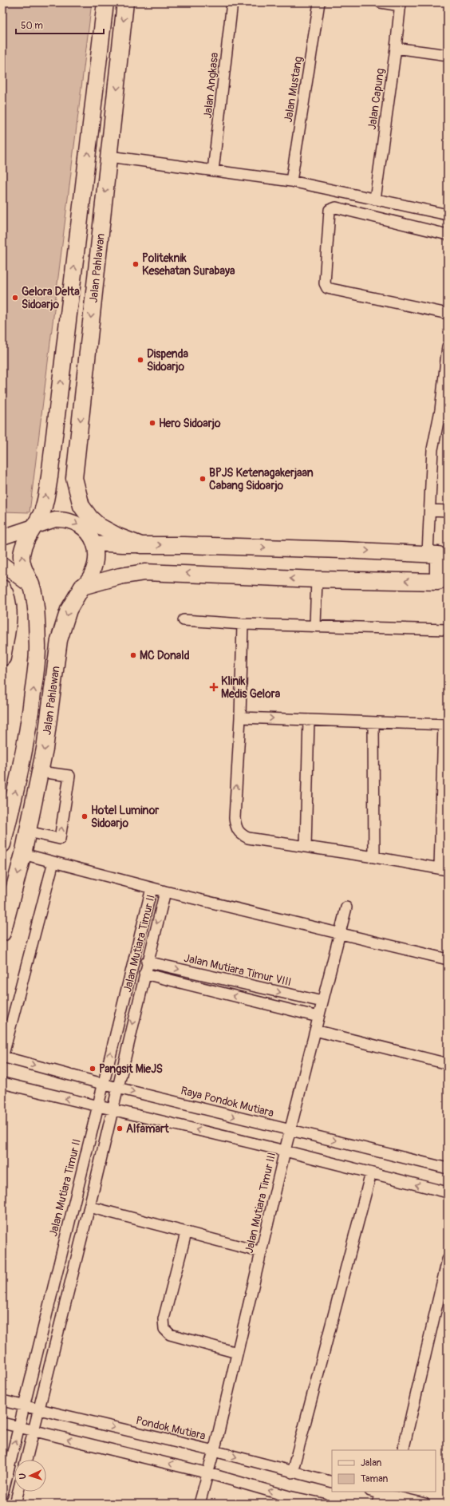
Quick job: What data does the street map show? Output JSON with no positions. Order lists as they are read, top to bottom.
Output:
{
  "streets": {
    "main road": ["Jalan Pahlawan"],
    "street": [
      "Jalan Angkasa",
      "Jalan Mustang",
      "Jalan Capung",
      "Jalan Mutiara Timur II",
      "Jalan Mutiara Timur VIII",
      "Raya Pondok Mutiara",
      "Jalan Mutiara Timur III",
      "Pondok Mutiara"
    ]
  },
  "crossings": [
    ["Jalan Mutiara Timur II", "Jalan Mutiara Timur VIII"],
    ["Jalan Mutiara Timur II", "Raya Pondok Mutiara"],
    ["Jalan Mutiara Timur II", "Pondok Mutiara"],
    ["Jalan Mutiara Timur VIII", "Jalan Mutiara Timur III"],
    ["Raya Pondok Mutiara", "Jalan Mutiara Timur III"],
    ["Jalan Mutiara Timur III", "Pondok Mutiara"]
  ],
  "places": {
    "other": [
      "Politeknik Kesehatan Surabaya",
      "Gelora Delta Sidoarjo",
      "Dispenda Sidoarjo",
      "Hero Sidoarjo",
      "BPJS Ketenagakerjaan Cabang Sidoarjo",
      "MC Donald",
      "Hotel Luminor Sidoarjo",
      "Pangsit MieJS",
      "Alfamart"
    ],
    "health": ["Klinik Medis Gelora"]
  },
  "legend": ["Jalan", "Taman"],
  "scale_bar": "50 m",
  "north": "left"
}
